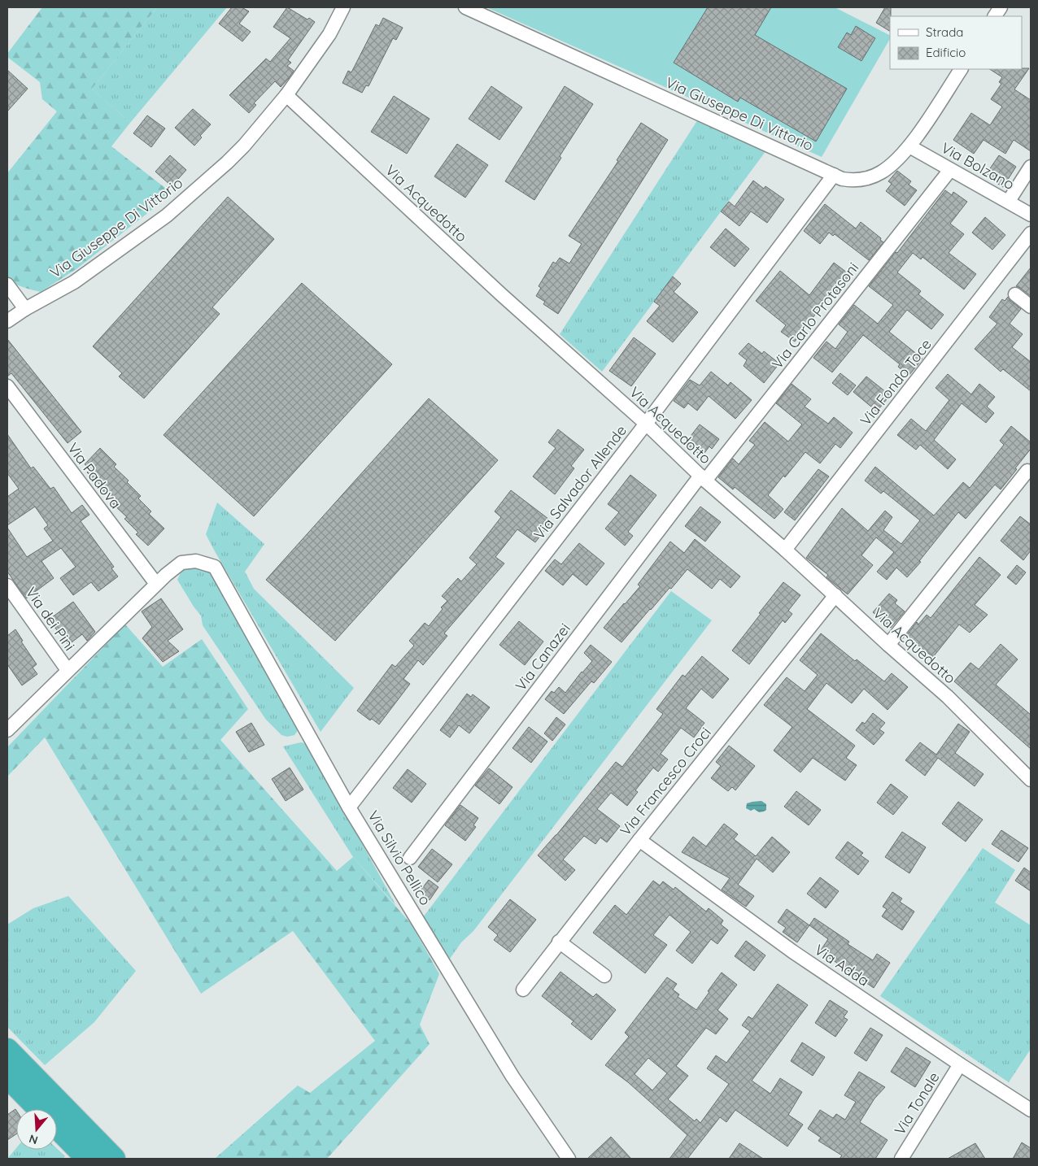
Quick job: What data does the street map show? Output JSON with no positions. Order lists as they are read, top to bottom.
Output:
{
  "streets": {
    "street": [
      "Via Giuseppe Di Vittorio",
      "Via Bolzano",
      "Via Acquedotto",
      "Via Carlo Protasoni",
      "Via Fondo Toce",
      "Via Padova",
      "Via Salvador Allende",
      "Via dei Pini",
      "Via Canazei",
      "Via Francesco Croci",
      "Via Silvio Pellico",
      "Via Adda",
      "Via Tonale"
    ]
  },
  "crossings": [
    ["Via Giuseppe Di Vittorio", "Via Bolzano"],
    ["Via Giuseppe Di Vittorio", "Via Acquedotto"],
    ["Via Giuseppe Di Vittorio", "Via Salvador Allende"],
    ["Via Bolzano", "Via Carlo Protasoni"],
    ["Via Acquedotto", "Via Carlo Protasoni"],
    ["Via Acquedotto", "Via Fondo Toce"],
    ["Via Acquedotto", "Via Salvador Allende"],
    ["Via Acquedotto", "Via Canazei"],
    ["Via Acquedotto", "Via Francesco Croci"],
    ["Via Carlo Protasoni", "Via Canazei"],
    ["Via Padova", "Via Silvio Pellico"],
    ["Via Salvador Allende", "Via Silvio Pellico"],
    ["Via Francesco Croci", "Via Adda"],
    ["Via Adda", "Via Tonale"]
  ],
  "legend": ["Strada", "Edificio"],
  "north": "bottom"
}
